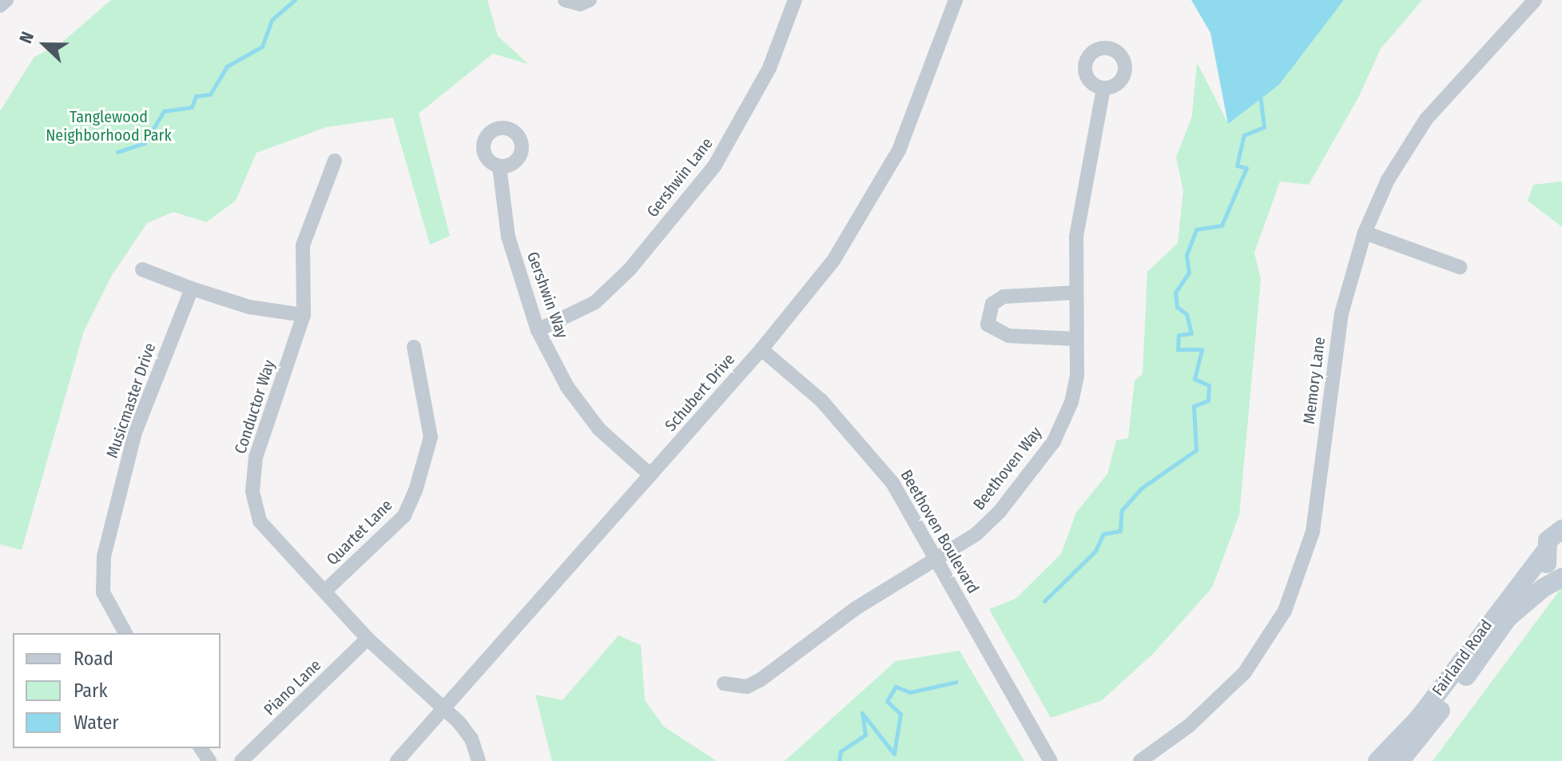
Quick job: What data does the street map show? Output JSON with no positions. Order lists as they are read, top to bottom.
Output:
{
  "streets": {
    "main road": ["Fairland Road"],
    "street": [
      "Gershwin Lane",
      "Gershwin Way",
      "Memory Lane",
      "Schubert Drive",
      "Musicmaster Drive",
      "Conductor Way",
      "Beethoven Way",
      "Beethoven Boulevard",
      "Quartet Lane",
      "Piano Lane"
    ]
  },
  "crossings": [
    ["Gershwin Lane", "Gershwin Way"],
    ["Gershwin Way", "Schubert Drive"],
    ["Schubert Drive", "Conductor Way"],
    ["Schubert Drive", "Beethoven Boulevard"],
    ["Conductor Way", "Quartet Lane"],
    ["Conductor Way", "Piano Lane"],
    ["Beethoven Way", "Beethoven Boulevard"]
  ],
  "parks": ["Tanglewood Neighborhood Park"],
  "legend": ["Road", "Park", "Water"],
  "north": "left"
}
